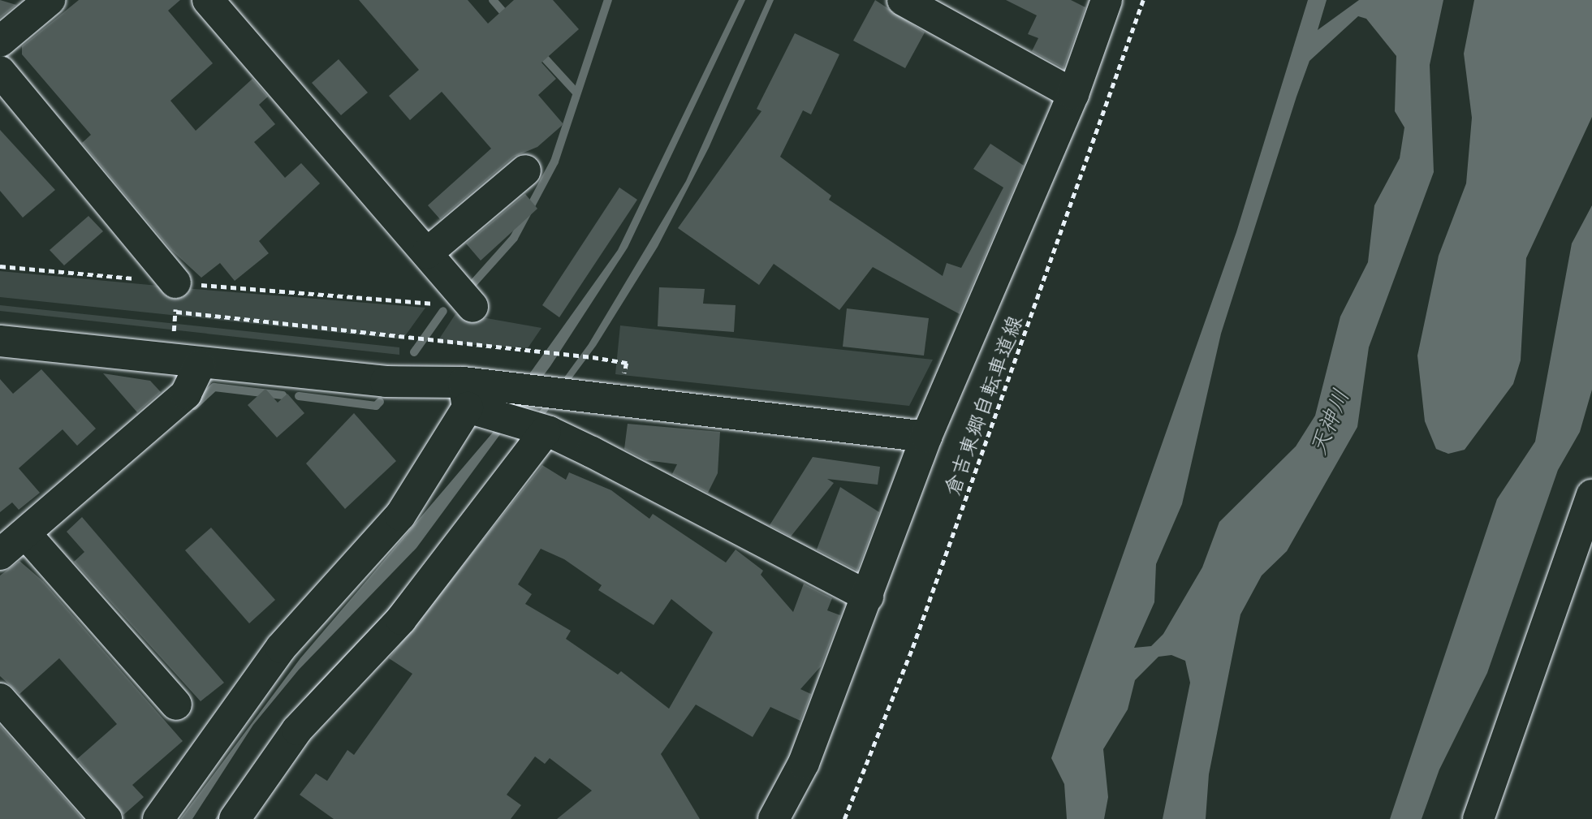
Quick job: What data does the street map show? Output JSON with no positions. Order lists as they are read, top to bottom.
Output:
{
  "streets": {
    "path": ["倉吉東郷自転車道線"]
  },
  "water": ["天神川"]
}
